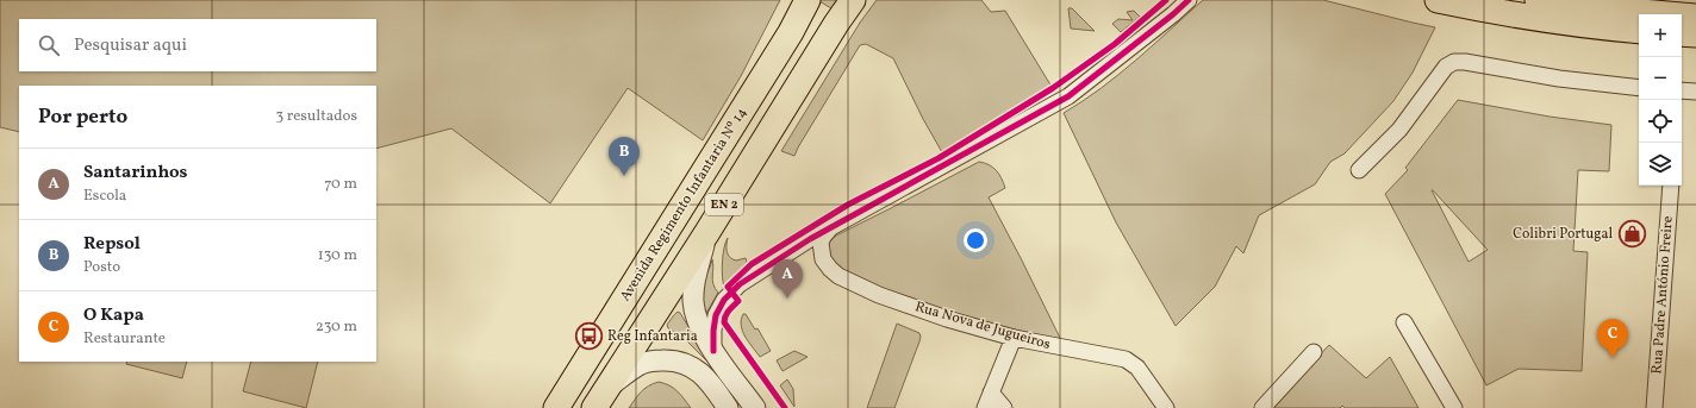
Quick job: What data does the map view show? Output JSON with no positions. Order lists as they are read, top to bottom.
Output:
{
  "streets": {
    "main road": ["Avenida Regimento Infantaria Nº 14", "EN 2"],
    "street": ["Rua Padre António Freire", "Rua Nova de Jugueiros"]
  },
  "places": {
    "shop": ["Colibri Portugal"],
    "bus stop": ["Reg Infantaria"]
  },
  "page": {
    "map_buttons": ["+", "−"],
    "search": "Pesquisar aqui",
    "heading": ["Por perto", "3 resultados"],
    "pins": ["B", "A", "C"],
    "list": [
      {
        "mark": "A",
        "name": "Santarinhos",
        "note": "Escola",
        "value": "70 m"
      },
      {
        "mark": "B",
        "name": "Repsol",
        "note": "Posto",
        "value": "130 m"
      },
      {
        "mark": "C",
        "name": "O Kapa",
        "note": "Restaurante",
        "value": "230 m"
      }
    ]
  }
}
